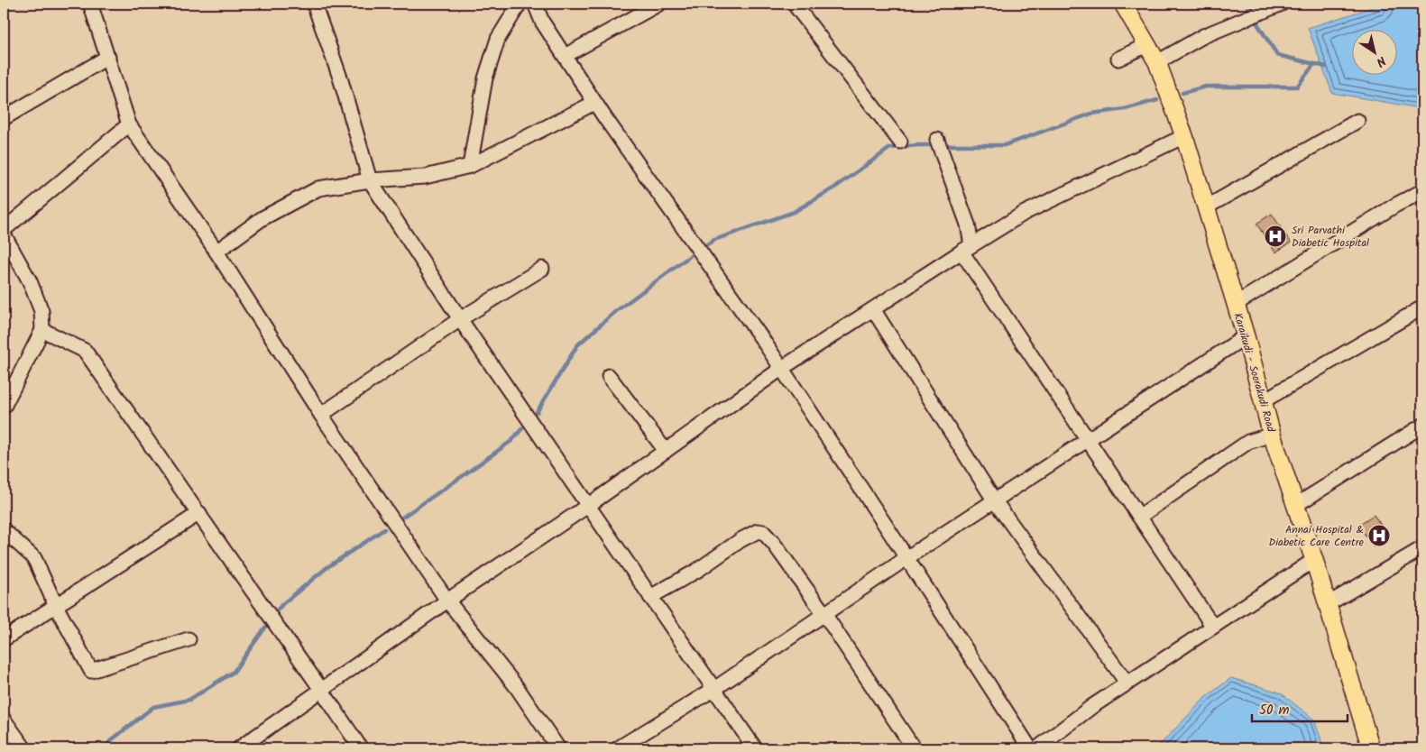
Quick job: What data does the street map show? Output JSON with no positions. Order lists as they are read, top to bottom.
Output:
{
  "streets": {
    "main road": ["Karaikudi - Soorakudi Road"]
  },
  "places": {
    "hospital": ["Sri Parvathi Diabetic Hospital", "Annai Hospital & Diabetic Care Centre"]
  },
  "scale_bar": "50 m",
  "north": "bottom right"
}
